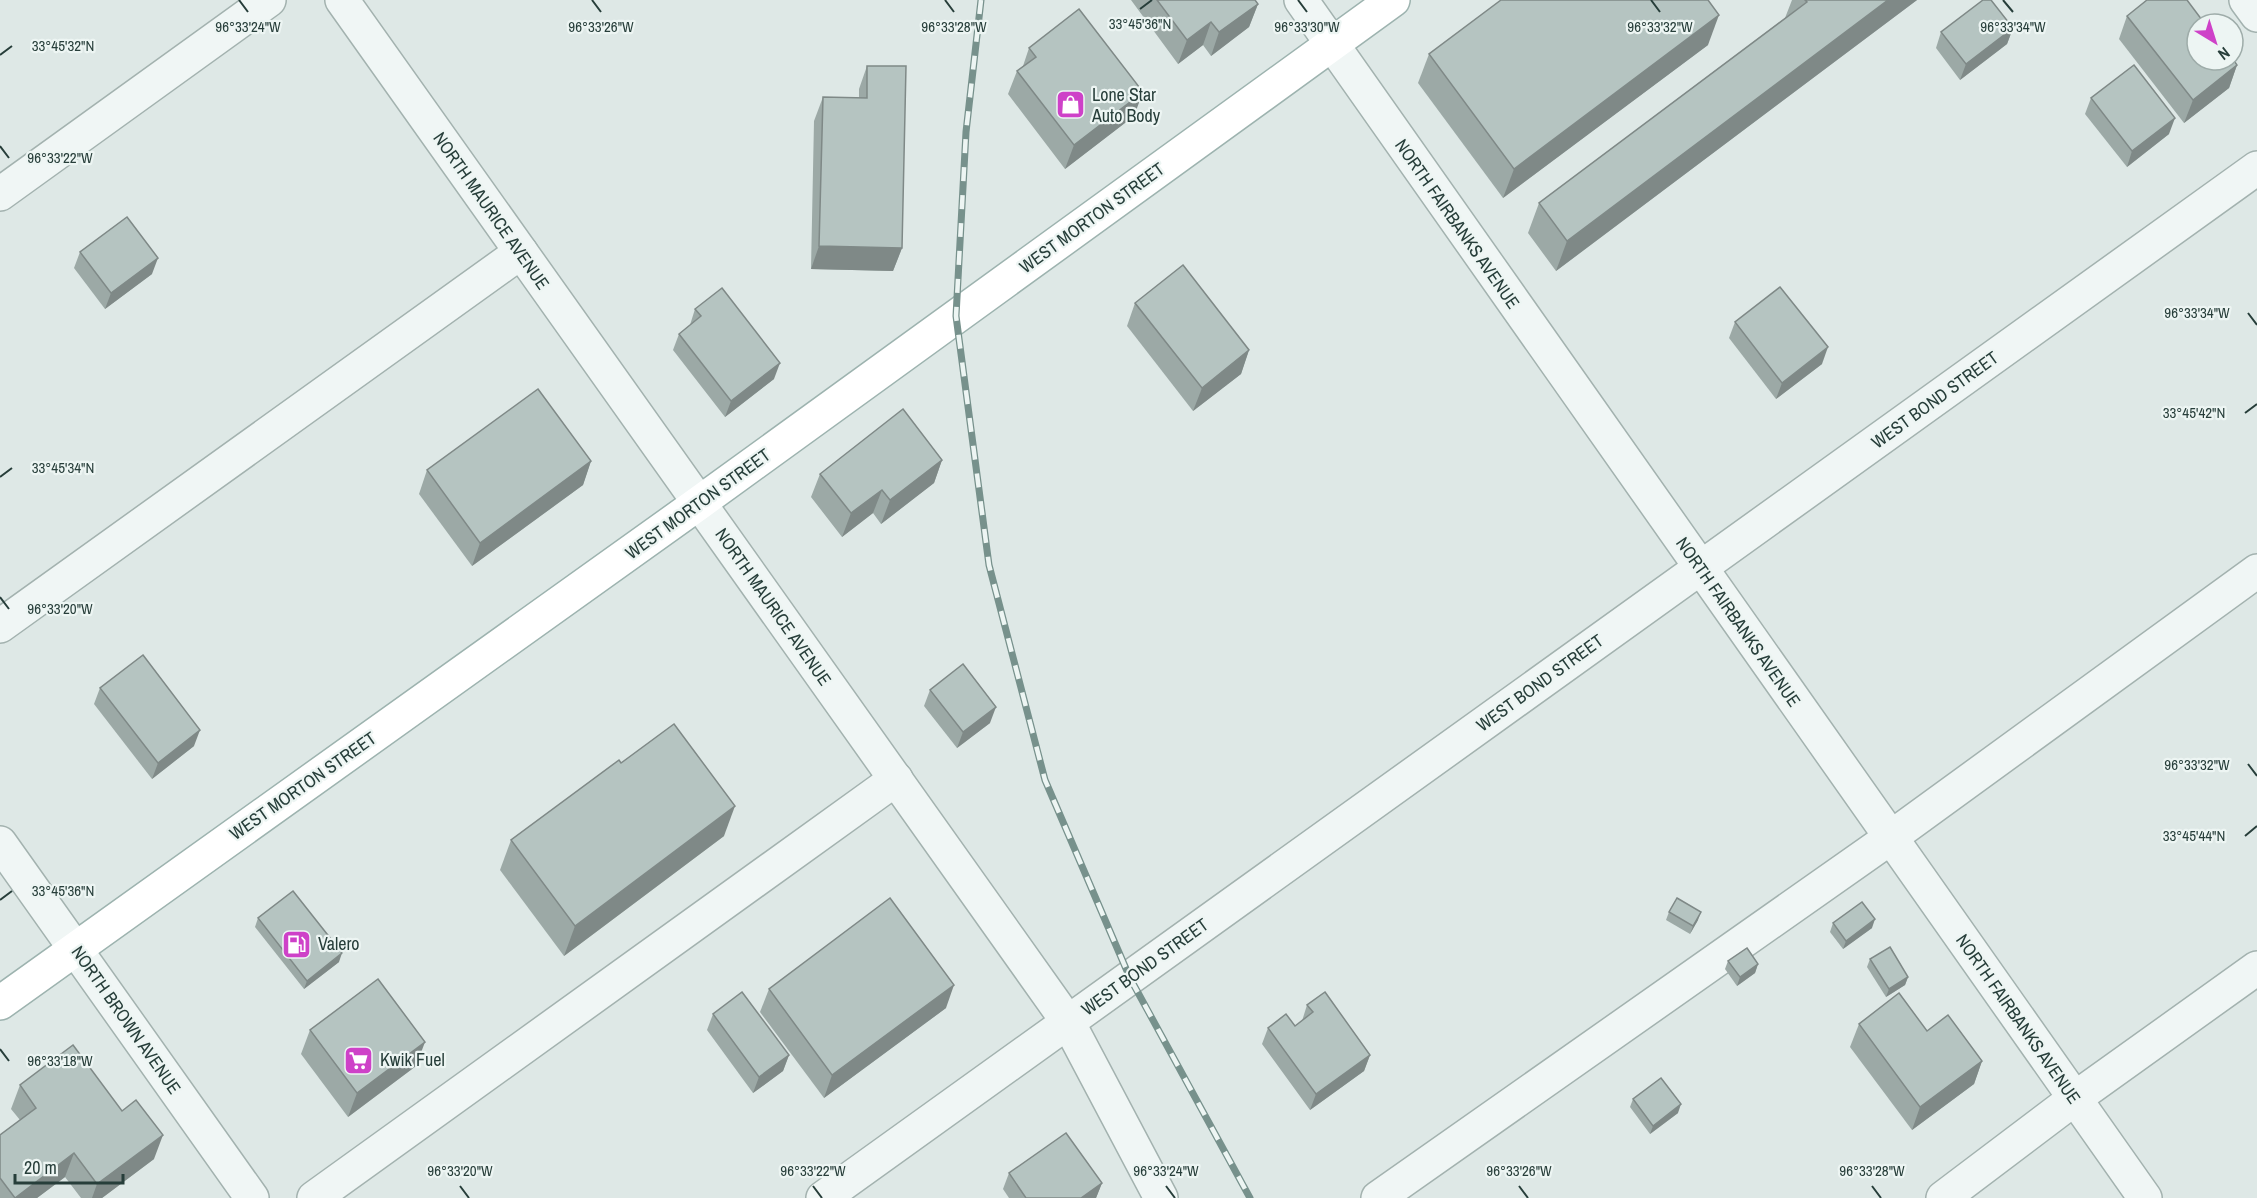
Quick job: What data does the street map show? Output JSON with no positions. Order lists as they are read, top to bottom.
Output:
{
  "streets": {
    "main road": ["WEST MORTON STREET"],
    "street": [
      "NORTH MAURICE AVENUE",
      "NORTH FAIRBANKS AVENUE",
      "WEST BOND STREET",
      "NORTH BROWN AVENUE"
    ]
  },
  "crossings": [
    ["NORTH MAURICE AVENUE", "WEST MORTON STREET"],
    ["NORTH MAURICE AVENUE", "WEST BOND STREET"],
    ["WEST MORTON STREET", "NORTH FAIRBANKS AVENUE"],
    ["WEST MORTON STREET", "NORTH BROWN AVENUE"],
    ["NORTH FAIRBANKS AVENUE", "WEST BOND STREET"]
  ],
  "places": {
    "shop": ["Lone Star Auto Body"],
    "fuel station": ["Valero"],
    "supermarket": ["Kwik Fuel"]
  },
  "scale_bar": "20 m",
  "north": "bottom right",
  "coordinates": [
    "33°45'36\"N",
    "96°33'24\"W",
    "96°33'26\"W",
    "96°33'28\"W",
    "96°33'30\"W",
    "96°33'32\"W",
    "96°33'34\"W",
    "33°45'32\"N",
    "96°33'22\"W",
    "33°45'42\"N",
    "33°45'34\"N",
    "96°33'20\"W",
    "33°45'44\"N",
    "96°33'18\"W"
  ]
}
